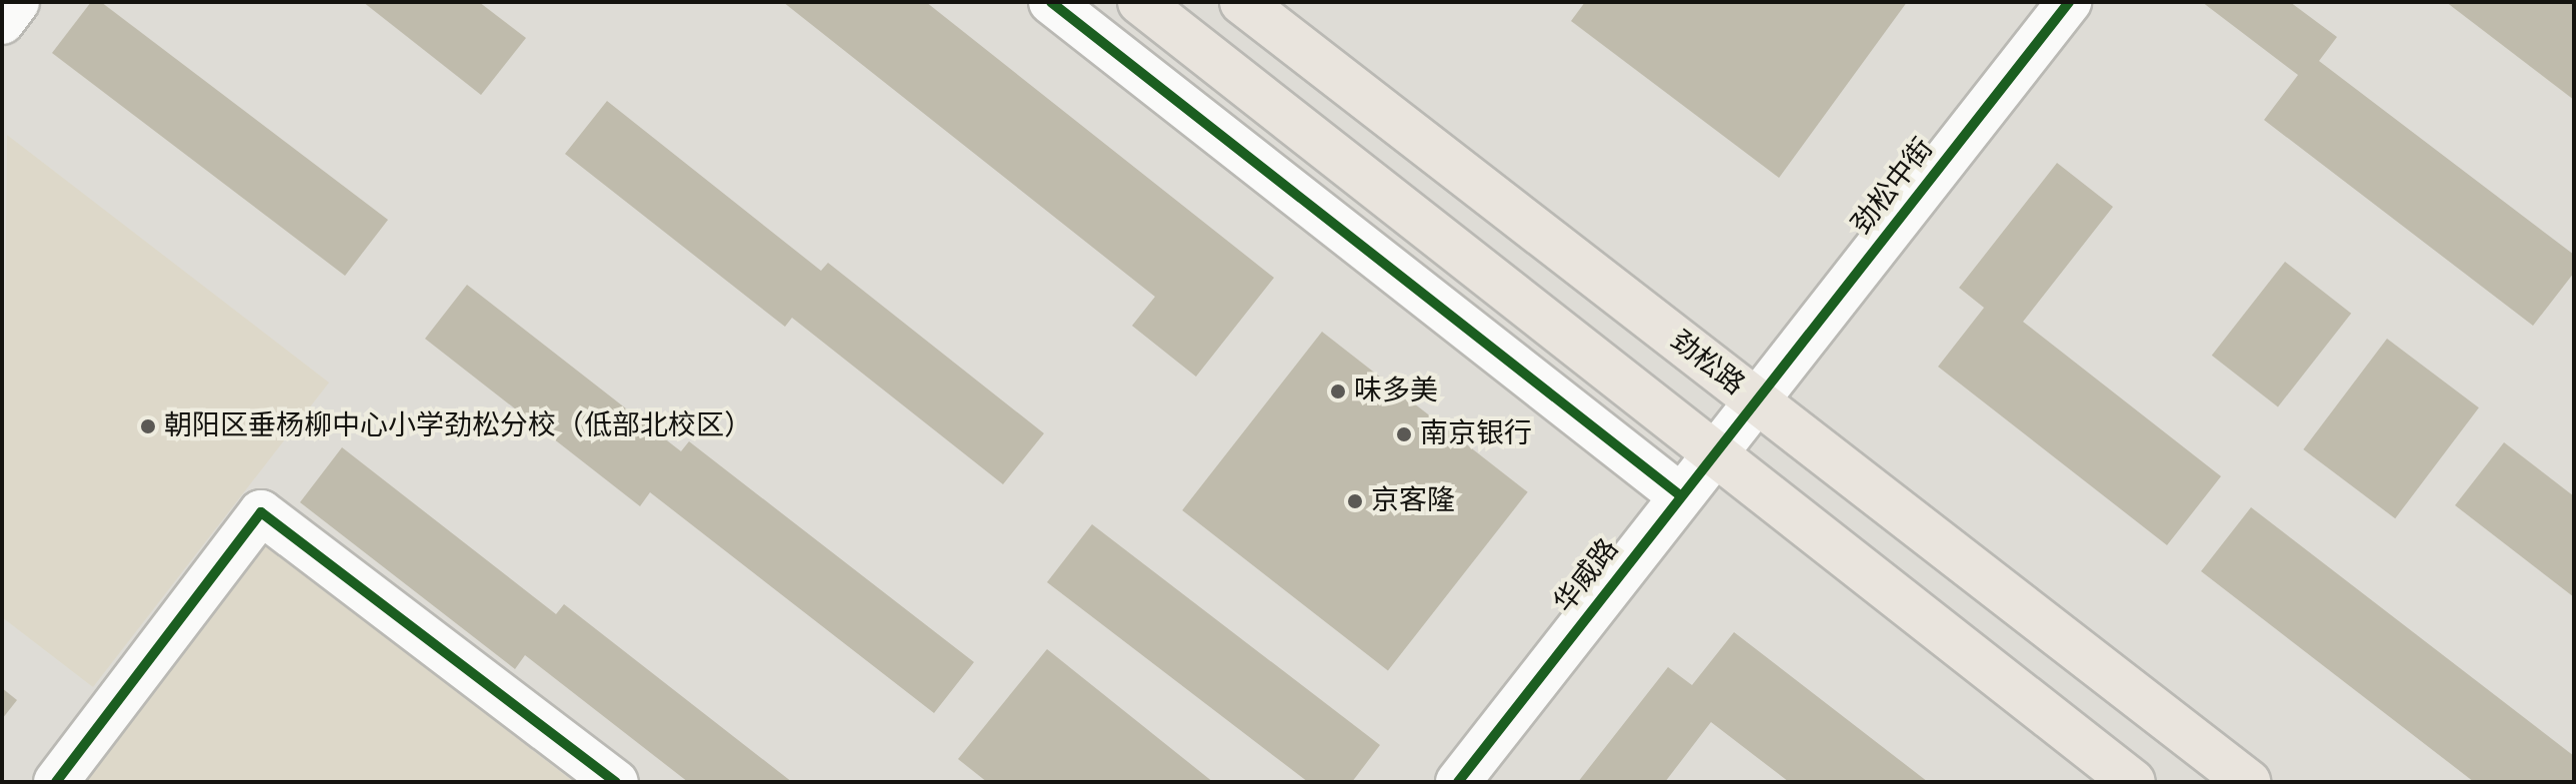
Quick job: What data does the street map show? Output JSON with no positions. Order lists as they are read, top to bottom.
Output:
{
  "streets": {
    "main road": ["劲松路"],
    "street": ["劲松中街", "华威路"]
  },
  "crossings": [
    ["劲松中街", "劲松路"],
    ["劲松中街", "华威路"],
    ["劲松路", "华威路"]
  ],
  "places": [
    "味多美",
    "朝阳区垂杨柳中心小学劲松分校（低部北校区）",
    "南京银行",
    "京客隆"
  ]
}
